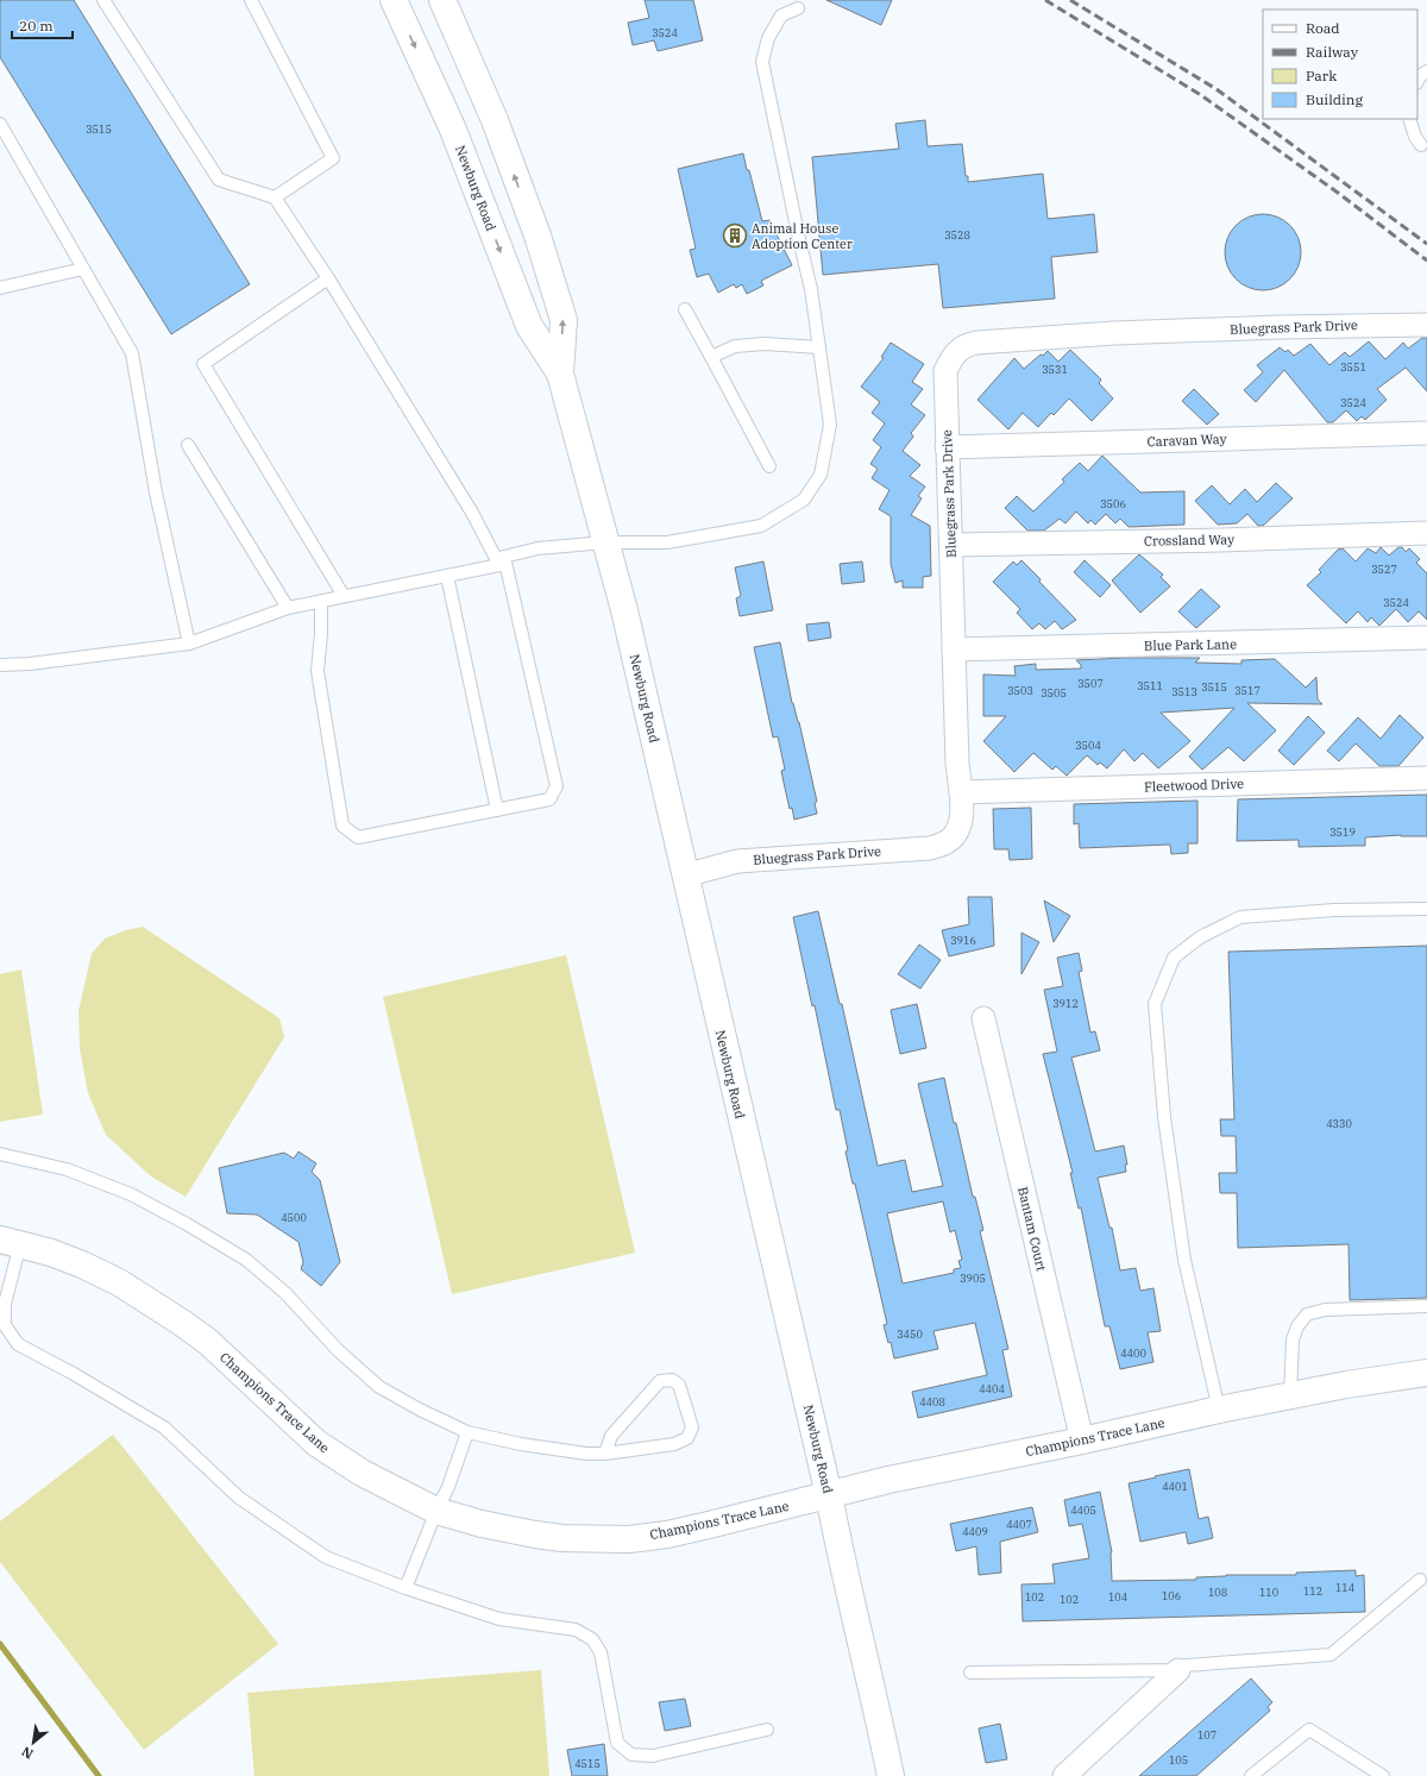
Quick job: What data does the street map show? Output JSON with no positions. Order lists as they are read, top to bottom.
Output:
{
  "streets": {
    "main road": ["Newburg Road", "Champions Trace Lane"],
    "street": [
      "Bluegrass Park Drive",
      "Caravan Way",
      "Crossland Way",
      "Blue Park Lane",
      "Fleetwood Drive",
      "Bantam Court"
    ]
  },
  "crossings": [
    ["Newburg Road", "Bluegrass Park Drive"],
    ["Newburg Road", "Champions Trace Lane"],
    ["Bluegrass Park Drive", "Caravan Way"],
    ["Bluegrass Park Drive", "Crossland Way"],
    ["Bluegrass Park Drive", "Blue Park Lane"],
    ["Bluegrass Park Drive", "Fleetwood Drive"],
    ["Bantam Court", "Champions Trace Lane"]
  ],
  "places": {
    "building": ["Animal House Adoption Center"]
  },
  "house_numbers": [
    "3524",
    "3515",
    "3528",
    "3551",
    "3531",
    "3524",
    "3506",
    "3527",
    "3524",
    "3507",
    "3511",
    "3515",
    "3503",
    "3517",
    "3513",
    "3505",
    "3504",
    "3519",
    "3916",
    "3912",
    "4330",
    "4500",
    "3905",
    "3450",
    "4400",
    "4404",
    "4408",
    "4401",
    "4405",
    "4407",
    "4409",
    "114",
    "112",
    "108",
    "110",
    "106",
    "102",
    "104",
    "102",
    "107",
    "105",
    "4515"
  ],
  "legend": [
    "Road",
    "Railway",
    "Park",
    "Building"
  ],
  "scale_bar": "20 m",
  "north": "bottom left"
}
